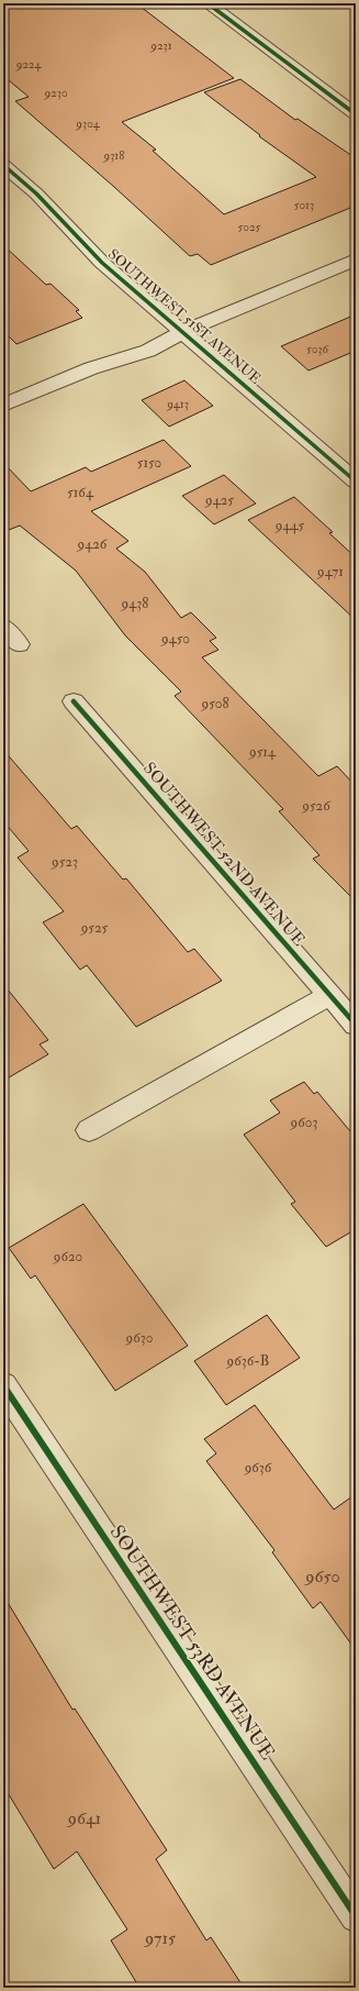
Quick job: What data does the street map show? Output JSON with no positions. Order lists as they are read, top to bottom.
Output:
{
  "streets": {
    "street": ["SOUTHWEST 51ST AVENUE", "SOUTHWEST 52ND AVENUE", "SOUTHWEST 53RD AVENUE"]
  },
  "house_numbers": [
    "9231",
    "9224",
    "9230",
    "9304",
    "9318",
    "5013",
    "5025",
    "5036",
    "9413",
    "5150",
    "5164",
    "9425",
    "9445",
    "9426",
    "9471",
    "9438",
    "9450",
    "9508",
    "9514",
    "9526",
    "9523",
    "9525",
    "9603",
    "9620",
    "9630",
    "9636-B",
    "9636",
    "9650",
    "9641",
    "9715"
  ]
}
